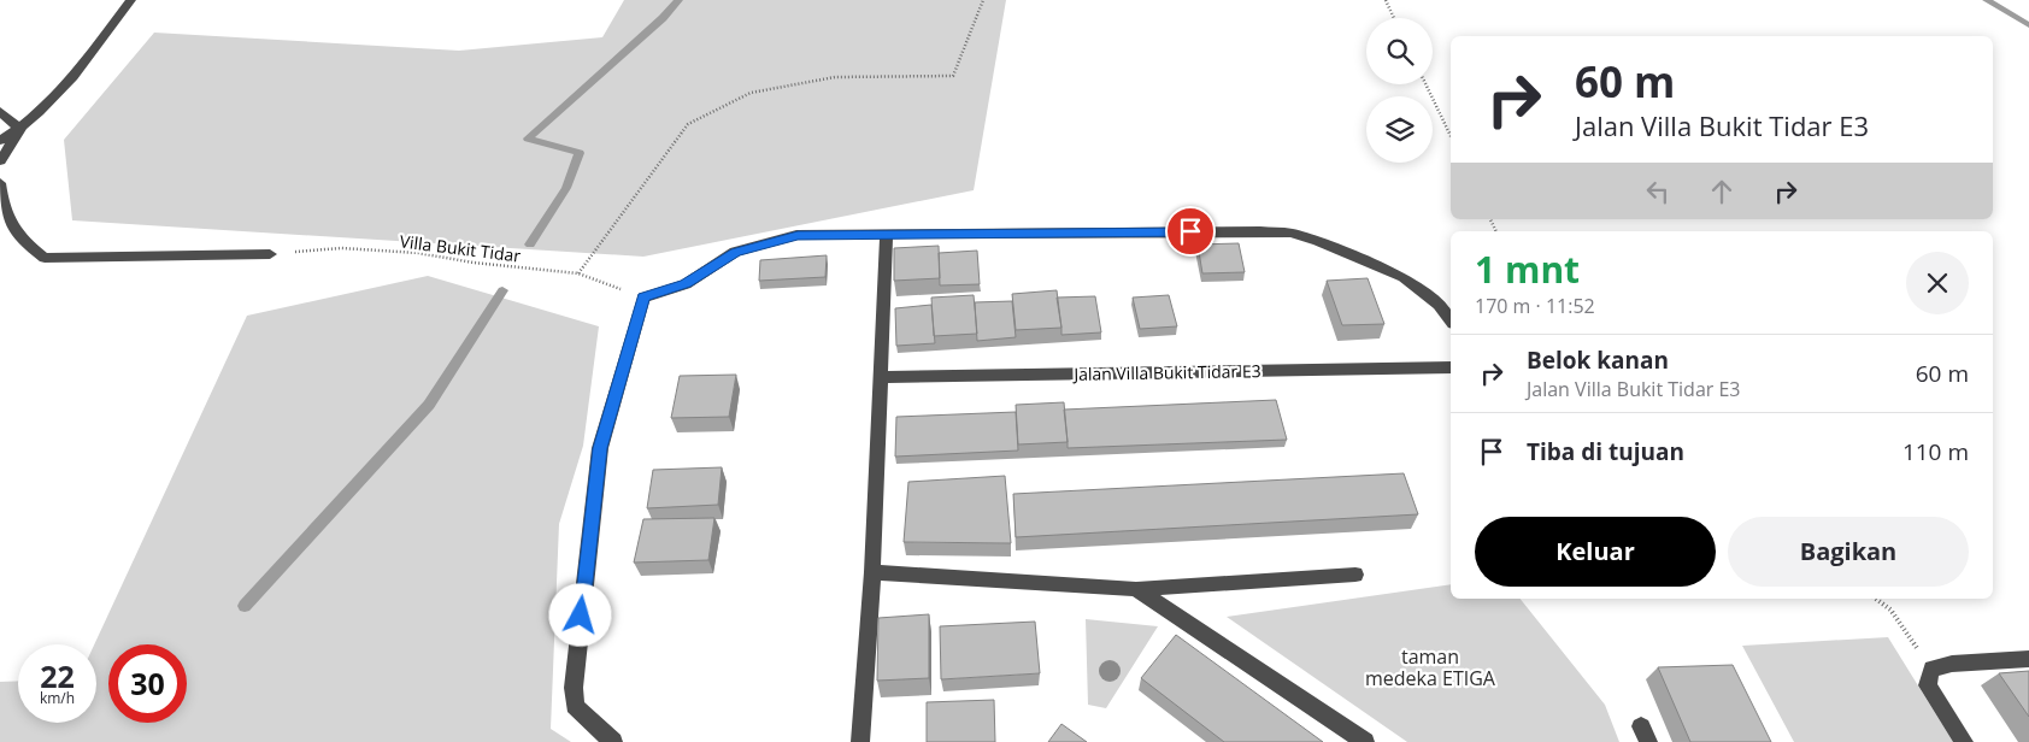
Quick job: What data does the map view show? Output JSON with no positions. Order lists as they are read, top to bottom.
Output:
{
  "streets": {
    "street": ["Jalan Villa Bukit Tidar E3"],
    "path": ["Villa Bukit Tidar"]
  },
  "parks": ["taman medeka ETIGA"],
  "page": {
    "turn": ["60 m", "Jalan Villa Bukit Tidar E3"],
    "heading": ["1 mnt", "170 m · 11:52"],
    "list": [
      {
        "name": "Belok kanan",
        "note": "Jalan Villa Bukit Tidar E3",
        "value": "60 m"
      },
      {
        "name": "Tiba di tujuan",
        "value": "110 m"
      }
    ],
    "buttons": ["Keluar", "Bagikan"],
    "speed": "22 km/h",
    "limit": "30"
  }
}
